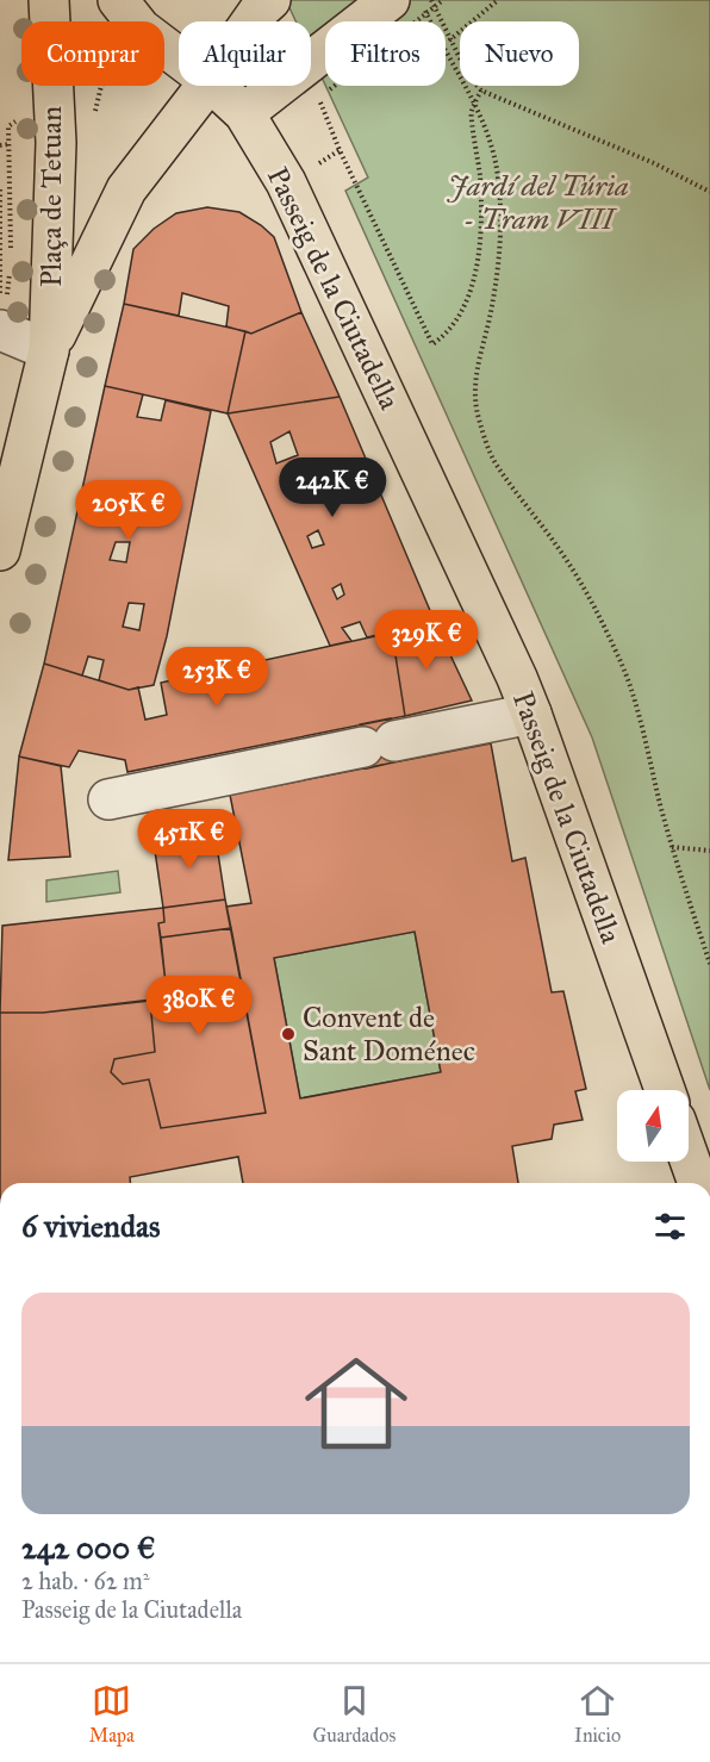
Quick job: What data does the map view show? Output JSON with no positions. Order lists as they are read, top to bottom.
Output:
{
  "streets": {
    "main road": ["Plaça de Tetuan", "Passeig de la Ciutadella"]
  },
  "parks": ["Jardí del Túria - Tram VIII"],
  "places": ["Convent de Sant Doménec"],
  "north": "top",
  "page": {
    "chip": [
      "Comprar",
      "Alquilar",
      "Filtros",
      "Nuevo"
    ],
    "price": [
      "242K €",
      "205K €",
      "329K €",
      "253K €",
      "451K €",
      "380K €"
    ],
    "heading": "6 viviendas",
    "list": [
      {
        "name": "242 000 €",
        "note": "2 hab. · 62 m² · Passeig de la Ciutadella"
      }
    ],
    "tabs": ["Mapa", "Guardados", "Inicio"]
  }
}
